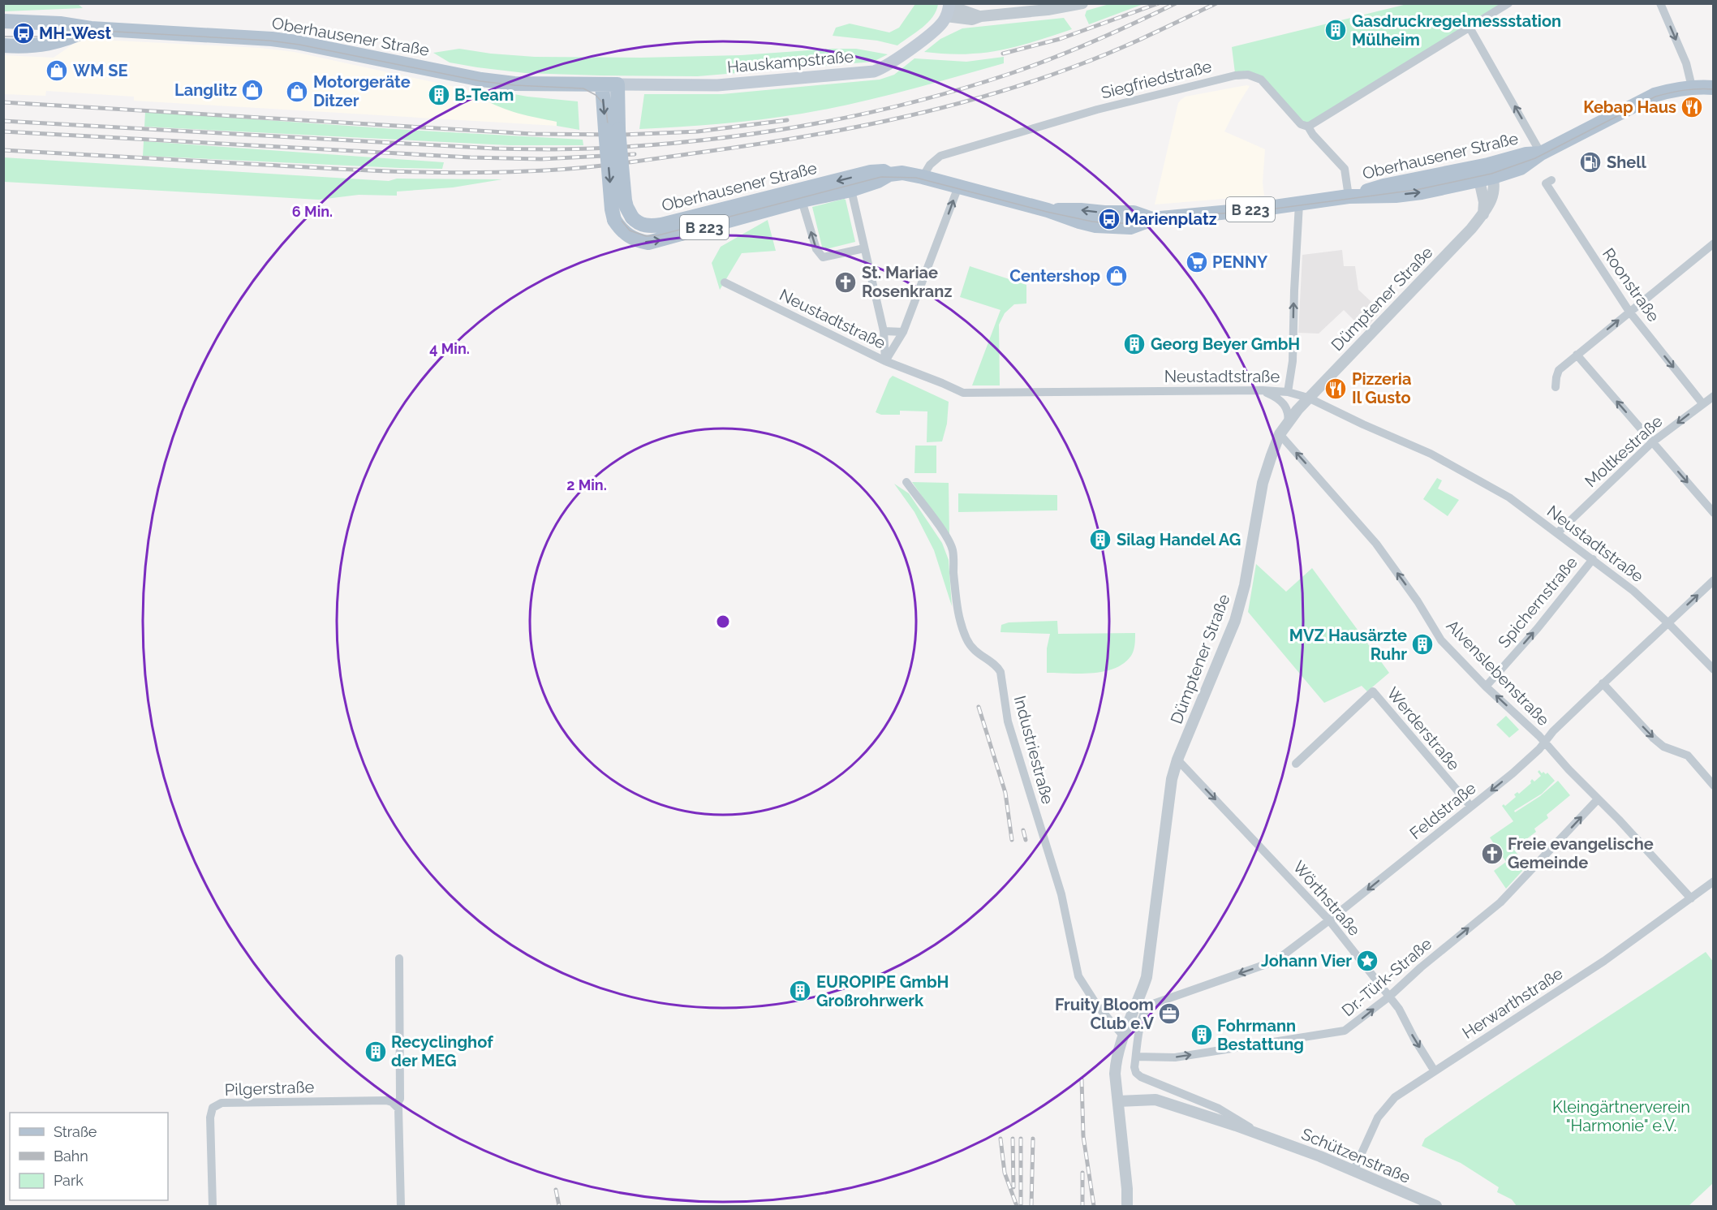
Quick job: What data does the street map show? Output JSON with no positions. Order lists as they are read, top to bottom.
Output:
{
  "streets": {
    "main road": ["Oberhausener Straße", "Hauskampstraße", "B 223"],
    "street": [
      "Siegfriedstraße",
      "Roonstraße",
      "Dümptener Straße",
      "Neustadtstraße",
      "Moltkestraße",
      "Spichernstraße",
      "Alvenslebenstraße",
      "Werderstraße",
      "Industriestraße",
      "Feldstraße",
      "Wörthstraße",
      "Dr.-Türk-Straße",
      "Herwarthstraße",
      "Pilgerstraße",
      "Schützenstraße"
    ]
  },
  "crossings": [
    ["Oberhausener Straße", "Hauskampstraße"],
    ["Oberhausener Straße", "Siegfriedstraße"],
    ["Oberhausener Straße", "Dümptener Straße"],
    ["Roonstraße", "Moltkestraße"],
    ["Dümptener Straße", "Neustadtstraße"],
    ["Dümptener Straße", "Alvenslebenstraße"],
    ["Dümptener Straße", "Industriestraße"],
    ["Dümptener Straße", "Wörthstraße"],
    ["Dümptener Straße", "Schützenstraße"],
    ["Neustadtstraße", "Moltkestraße"],
    ["Neustadtstraße", "Spichernstraße"],
    ["Neustadtstraße", "Feldstraße"],
    ["Spichernstraße", "Alvenslebenstraße"],
    ["Alvenslebenstraße", "Feldstraße"],
    ["Alvenslebenstraße", "Dr.-Türk-Straße"],
    ["Alvenslebenstraße", "Herwarthstraße"],
    ["Werderstraße", "Feldstraße"],
    ["Feldstraße", "Wörthstraße"],
    ["Feldstraße", "Dr.-Türk-Straße"],
    ["Feldstraße", "Schützenstraße"],
    ["Wörthstraße", "Dr.-Türk-Straße"],
    ["Wörthstraße", "Herwarthstraße"],
    ["Dr.-Türk-Straße", "Schützenstraße"],
    ["Herwarthstraße", "Schützenstraße"]
  ],
  "one_way": [
    "Spichernstraße",
    "Alvenslebenstraße",
    "Wörthstraße",
    "Dr.-Türk-Straße"
  ],
  "parks": ["Kleingärtnerverein \"Harmonie\" e.V."],
  "places": {
    "building": [
      "Gasdruckregelmessstation Mülheim",
      "B-Team",
      "Georg Beyer GmbH",
      "Silag Handel AG",
      "MVZ Hausärzte Ruhr",
      "EUROPIPE GmbH Großrohrwerk",
      "Fohrmann Bestattung",
      "Recyclinghof der MEG"
    ],
    "bus stop": ["MH-West", "Marienplatz"],
    "shop": [
      "WM SE",
      "Langlitz",
      "Motorgeräte Ditzer",
      "Centershop"
    ],
    "restaurant": ["Kebap Haus", "Pizzeria Il Gusto"],
    "fuel station": ["Shell"],
    "supermarket": ["PENNY"],
    "church": ["St. Mariae Rosenkranz", "Freie evangelische Gemeinde"],
    "place": ["Johann Vier"],
    "office": ["Fruity Bloom Club e.V"]
  },
  "legend": ["Straße", "Bahn", "Park"],
  "rings": ["6 Min.", "4 Min.", "2 Min."]
}
